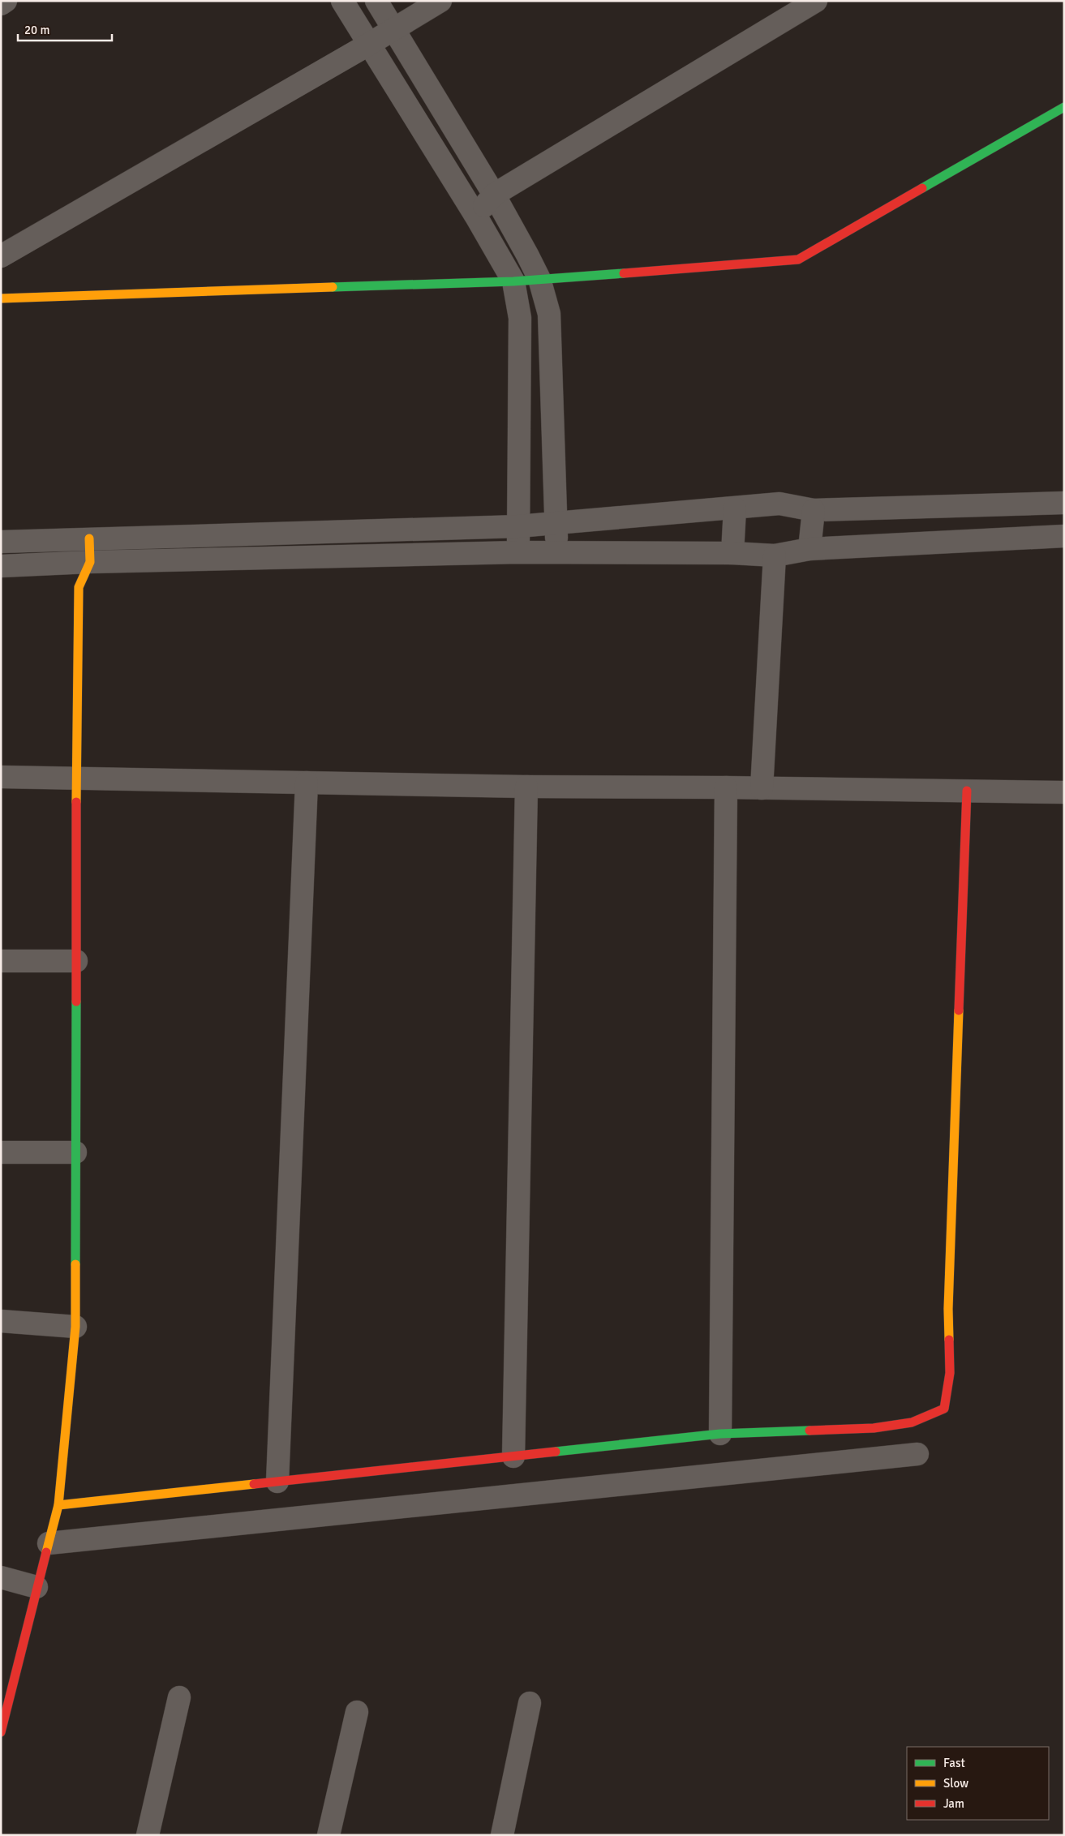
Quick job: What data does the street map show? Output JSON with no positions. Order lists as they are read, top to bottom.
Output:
{
  "legend": ["Fast", "Slow", "Jam"],
  "scale_bar": "20 m"
}
